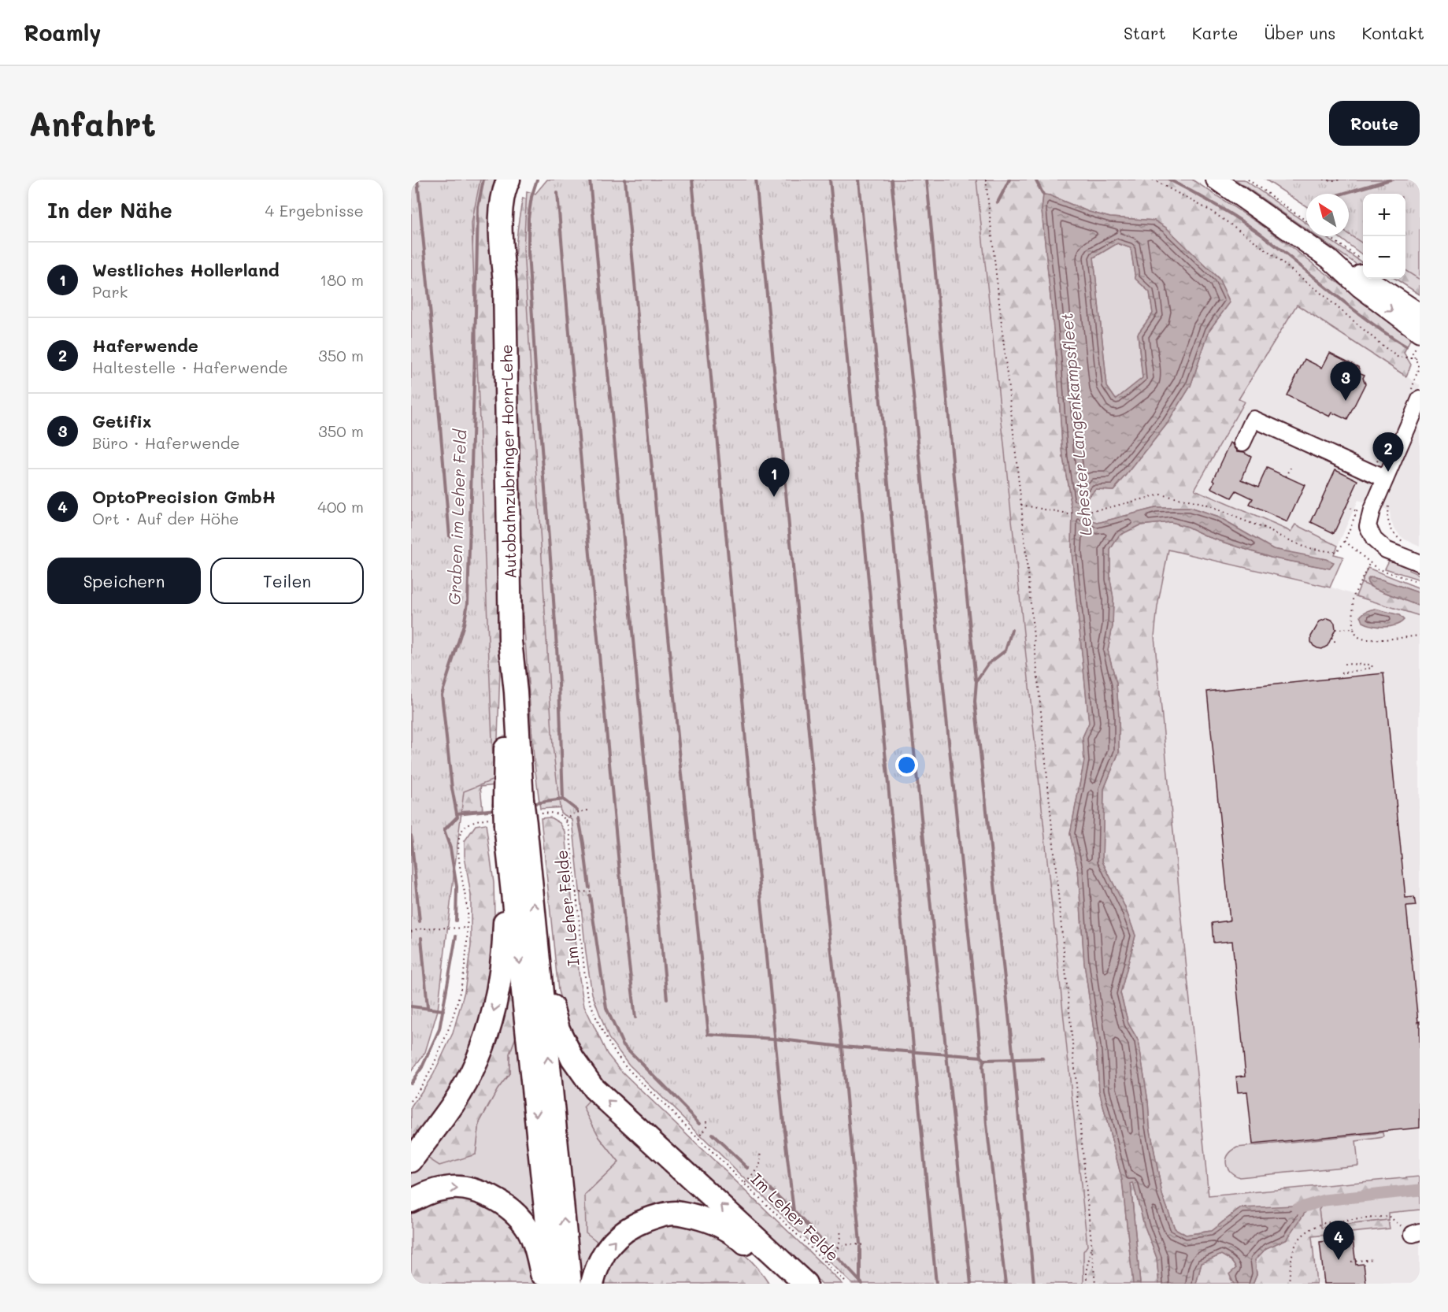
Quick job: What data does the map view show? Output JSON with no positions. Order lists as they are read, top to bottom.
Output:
{
  "streets": {
    "highway": ["Autobahnzubringer Horn-Lehe"],
    "path": ["Im Leher Felde"]
  },
  "water": ["Lehester Langenkampsfleet", "Graben im Leher Feld"],
  "north": "top left",
  "page": {
    "header": "Roamly",
    "nav": [
      "Start",
      "Karte",
      "Über uns",
      "Kontakt"
    ],
    "buttons": [
      "Route",
      ["Speichern", "Teilen"]
    ],
    "title": "Anfahrt",
    "heading": ["In der Nähe", "4 Ergebnisse"],
    "map_buttons": ["+", "−"],
    "list": [
      {
        "mark": "1",
        "name": "Westliches Hollerland",
        "note": "Park",
        "value": "180 m"
      },
      {
        "mark": "2",
        "name": "Haferwende",
        "note": "Haltestelle · Haferwende",
        "value": "350 m"
      },
      {
        "mark": "3",
        "name": "Getifix",
        "note": "Büro · Haferwende",
        "value": "350 m"
      },
      {
        "mark": "4",
        "name": "OptoPrecision GmbH",
        "note": "Ort · Auf der Höhe",
        "value": "400 m"
      }
    ],
    "pins": [
      "3",
      "2",
      "1",
      "4"
    ]
  }
}
